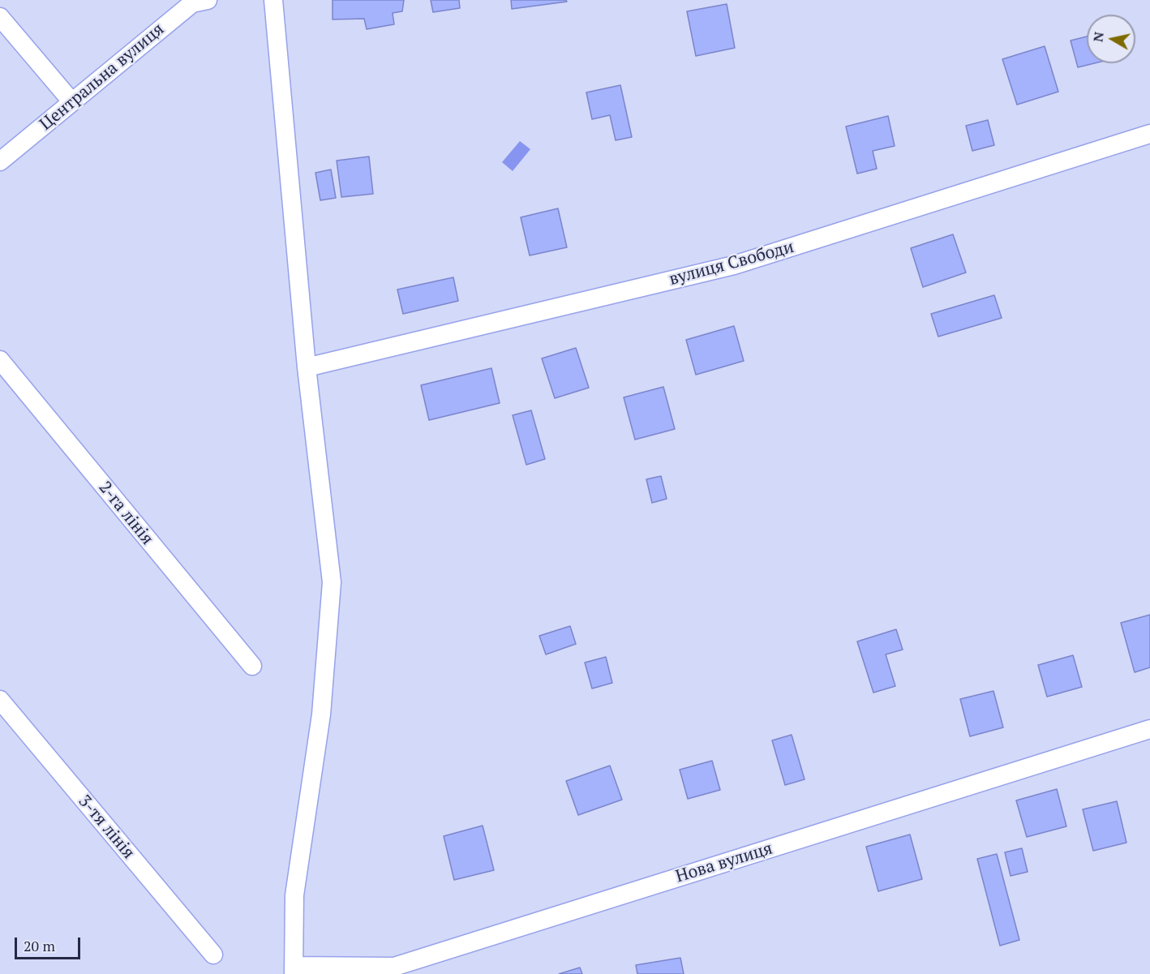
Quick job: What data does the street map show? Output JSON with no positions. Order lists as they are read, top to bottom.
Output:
{
  "streets": {
    "street": [
      "Центральна вулиця",
      "вулиця Свободи",
      "2-га лінія",
      "3-тя лінія",
      "Нова вулиця"
    ]
  },
  "scale_bar": "20 m",
  "north": "left"
}
